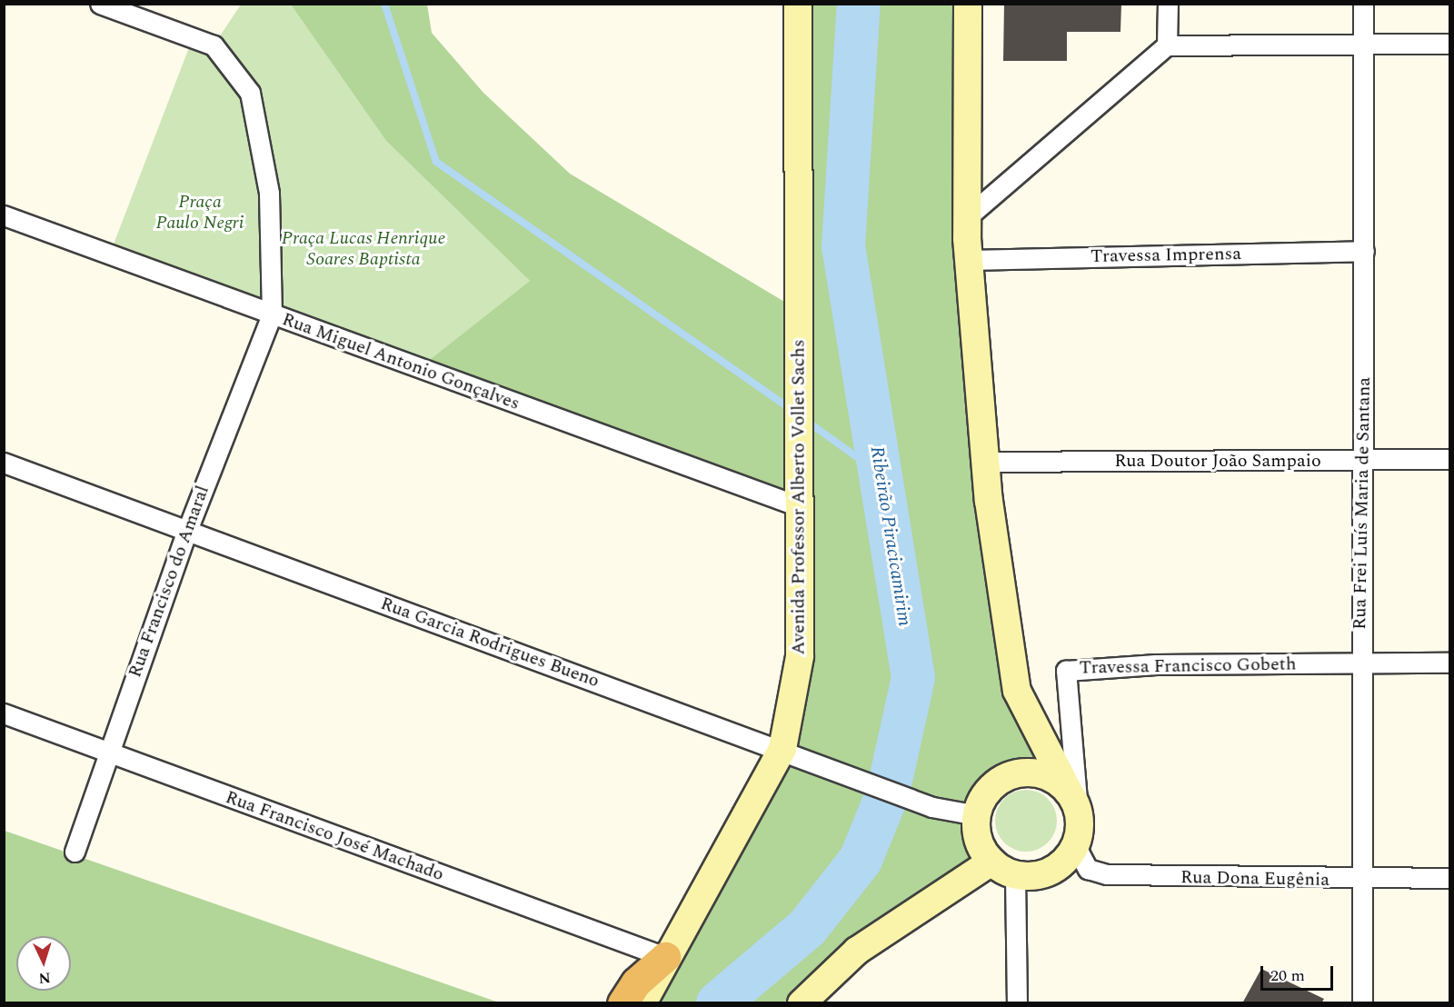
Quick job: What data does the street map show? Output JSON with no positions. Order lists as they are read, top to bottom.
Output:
{
  "streets": {
    "main road": ["Avenida Professor Alberto Vollet Sachs"],
    "street": [
      "Travessa Imprensa",
      "Rua Miguel Antonio Gonçalves",
      "Rua Doutor João Sampaio",
      "Rua Frei Luís Maria de Santana",
      "Rua Francisco do Amaral",
      "Rua Garcia Rodrigues Bueno",
      "Travessa Francisco Gobeth",
      "Rua Francisco José Machado",
      "Rua Dona Eugênia"
    ]
  },
  "crossings": [
    ["Travessa Imprensa", "Rua Frei Luís Maria de Santana"],
    ["Rua Miguel Antonio Gonçalves", "Avenida Professor Alberto Vollet Sachs"],
    ["Rua Miguel Antonio Gonçalves", "Rua Francisco do Amaral"],
    ["Rua Doutor João Sampaio", "Rua Frei Luís Maria de Santana"],
    ["Avenida Professor Alberto Vollet Sachs", "Rua Garcia Rodrigues Bueno"],
    ["Avenida Professor Alberto Vollet Sachs", "Rua Francisco José Machado"],
    ["Rua Frei Luís Maria de Santana", "Travessa Francisco Gobeth"],
    ["Rua Frei Luís Maria de Santana", "Rua Dona Eugênia"],
    ["Rua Francisco do Amaral", "Rua Garcia Rodrigues Bueno"],
    ["Rua Francisco do Amaral", "Rua Francisco José Machado"],
    ["Rua Garcia Rodrigues Bueno", "Travessa Francisco Gobeth"],
    ["Rua Garcia Rodrigues Bueno", "Rua Dona Eugênia"],
    ["Travessa Francisco Gobeth", "Rua Dona Eugênia"]
  ],
  "water": ["Ribeirão Piracicamirim"],
  "parks": ["Praça Paulo Negri", "Praça Lucas Henrique Soares Baptista"],
  "scale_bar": "20 m",
  "north": "bottom"
}
